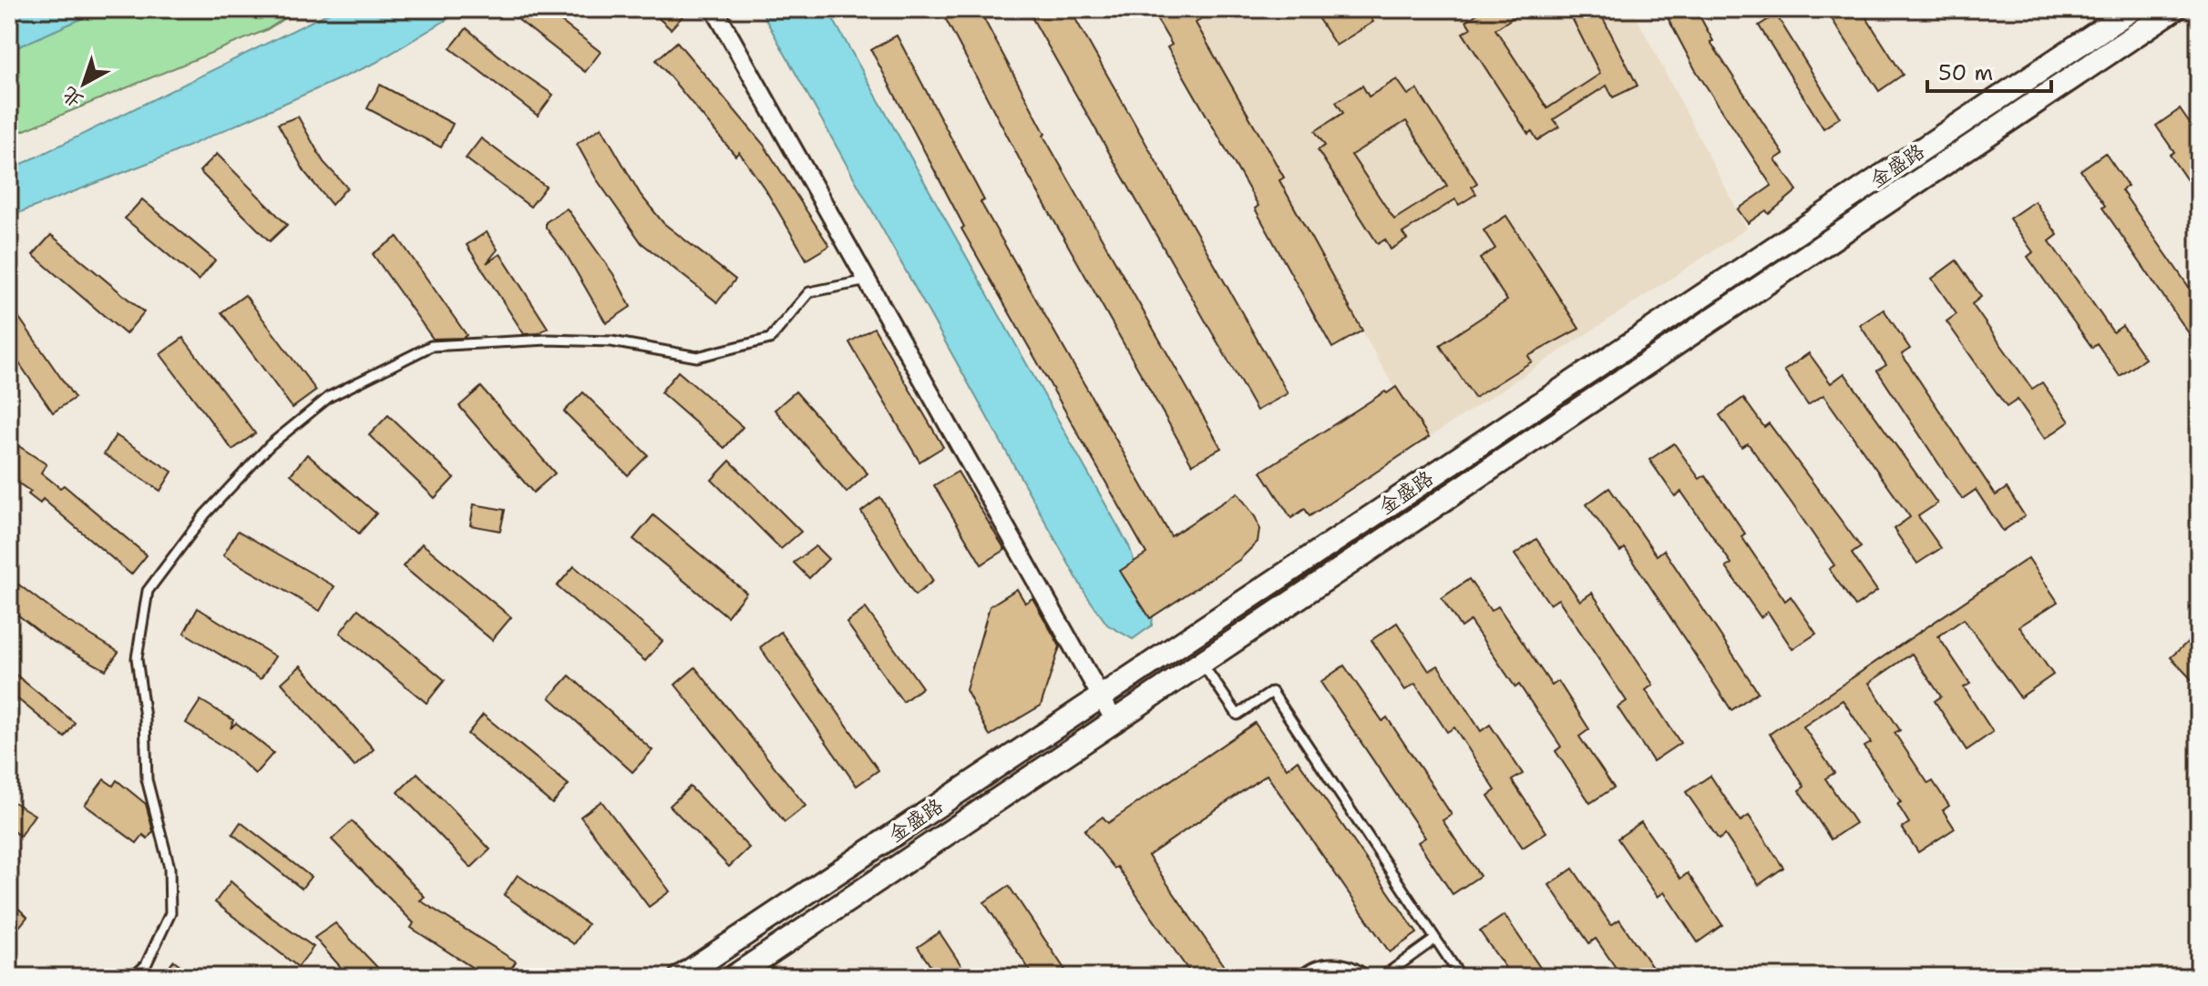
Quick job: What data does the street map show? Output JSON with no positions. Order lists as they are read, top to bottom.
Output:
{
  "streets": {
    "street": ["金盛路"]
  },
  "scale_bar": "50 m",
  "north": "bottom left"
}
